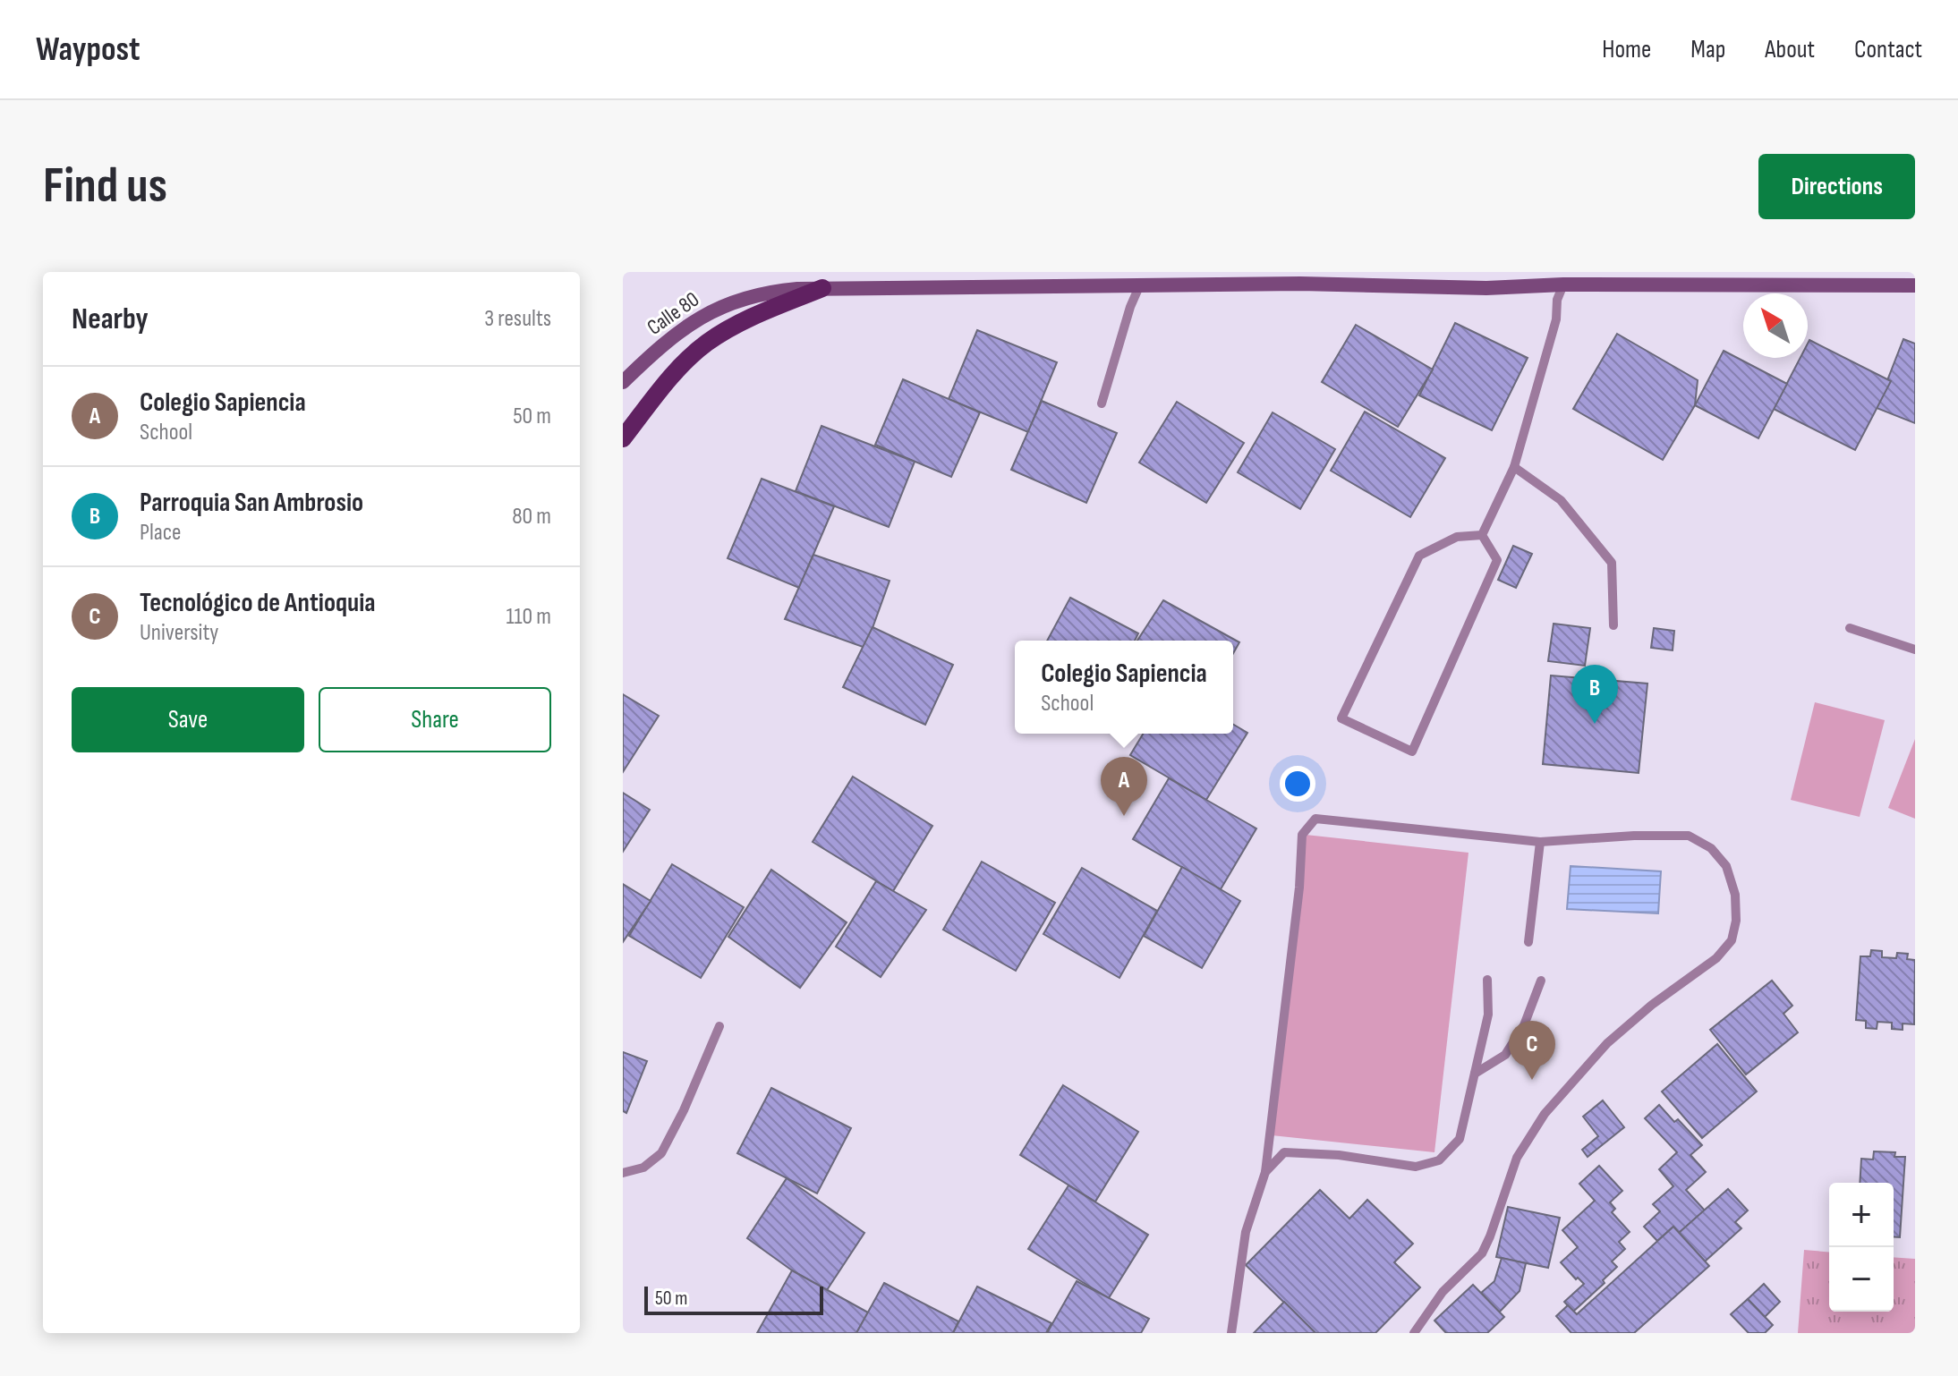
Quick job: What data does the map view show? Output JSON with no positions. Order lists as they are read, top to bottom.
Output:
{
  "streets": {
    "main road": ["Calle 80"]
  },
  "scale_bar": "50 m",
  "north": "top left",
  "page": {
    "header": "Waypost",
    "nav": [
      "Home",
      "Map",
      "About",
      "Contact"
    ],
    "buttons": [
      "Directions",
      ["Save", "Share"]
    ],
    "title": "Find us",
    "heading": ["Nearby", "3 results"],
    "list": [
      {
        "mark": "A",
        "name": "Colegio Sapiencia",
        "note": "School",
        "value": "50 m"
      },
      {
        "mark": "B",
        "name": "Parroquia San Ambrosio",
        "note": "Place",
        "value": "80 m"
      },
      {
        "mark": "C",
        "name": "Tecnológico de Antioquia",
        "note": "University",
        "value": "110 m"
      }
    ],
    "popup": ["Colegio Sapiencia", "School"],
    "pins": ["B", "A", "C"],
    "map_buttons": ["+", "−"],
    "scale": "50 m"
  }
}
